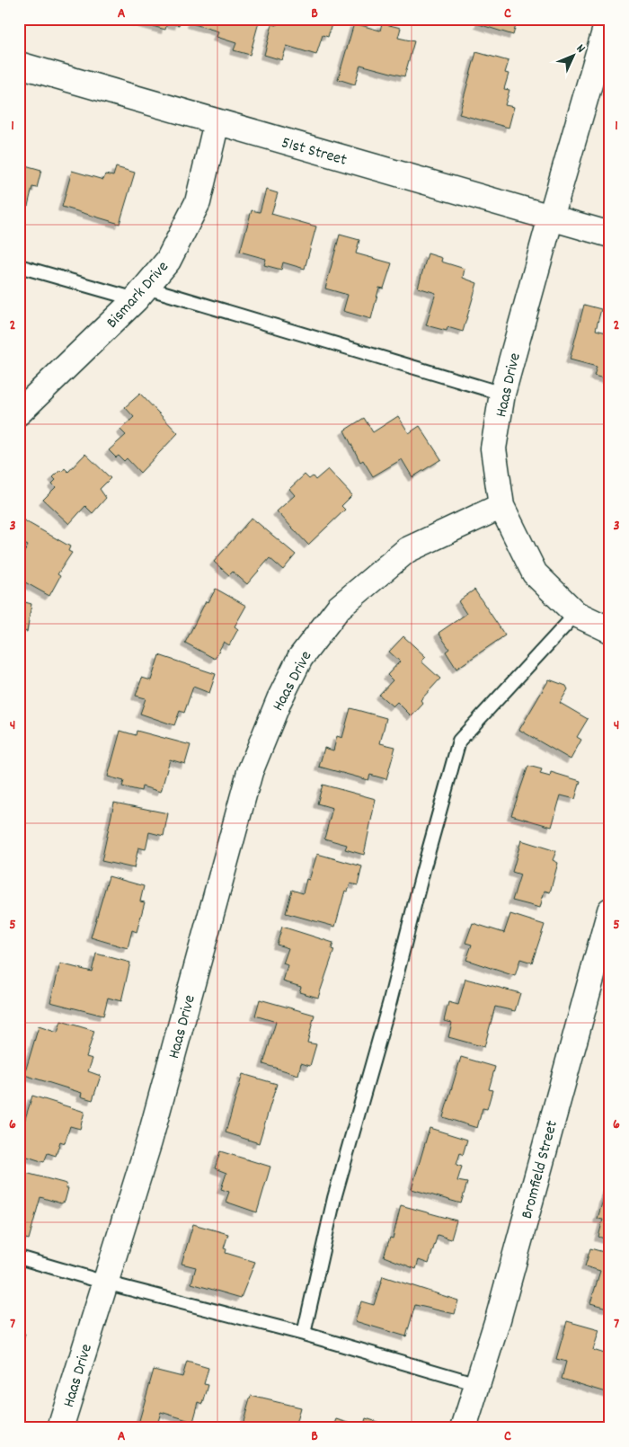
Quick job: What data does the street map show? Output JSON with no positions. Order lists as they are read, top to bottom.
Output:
{
  "streets": {
    "street": [
      "51st Street",
      "Bismark Drive",
      "Haas Drive",
      "Bromfield Street"
    ]
  },
  "crossings": [
    ["51st Street", "Bismark Drive"],
    ["51st Street", "Haas Drive"]
  ],
  "north": "top right",
  "grid": {
    "columns": ["A", "B", "C"],
    "rows": [
      "1",
      "2",
      "3",
      "4",
      "5",
      "6",
      "7"
    ]
  }
}
